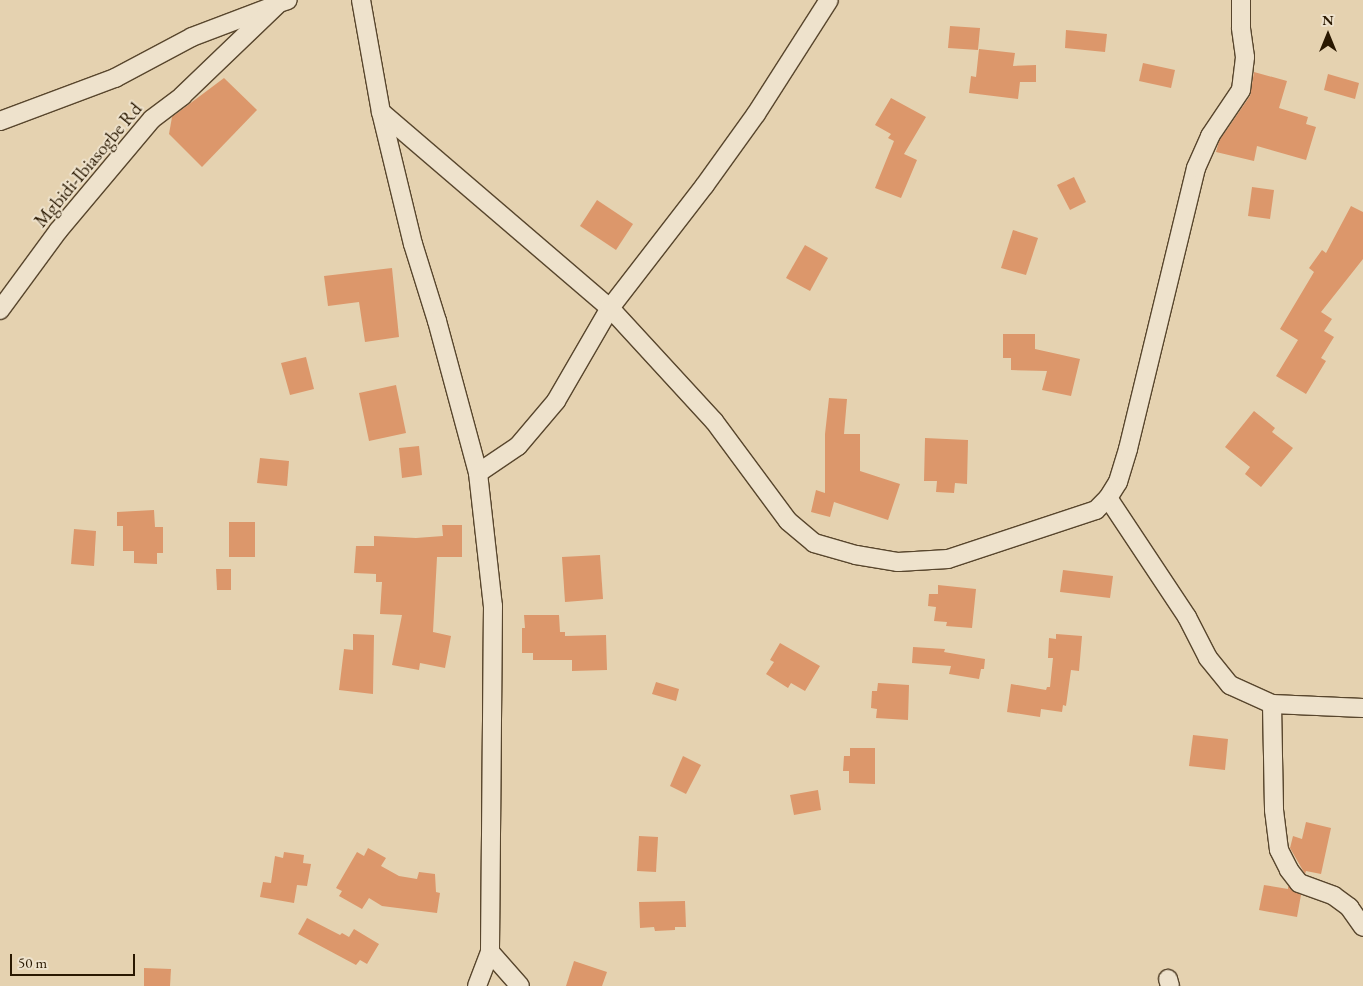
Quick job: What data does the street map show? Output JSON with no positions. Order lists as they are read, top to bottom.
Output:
{
  "streets": {
    "street": ["Mgbidi-Ibiasogbe Rd"]
  },
  "scale_bar": "50 m",
  "north": "top"
}
